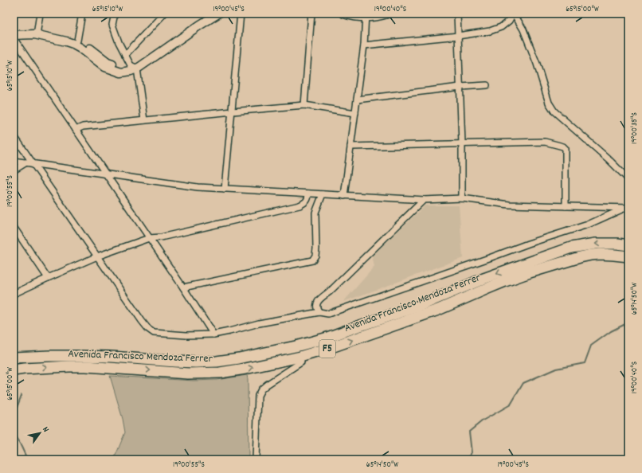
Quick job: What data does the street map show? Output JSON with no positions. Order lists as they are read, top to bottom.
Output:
{
  "streets": {
    "highway": ["Avenida Francisco Mendoza Ferrer", "F5"]
  },
  "north": "top right",
  "coordinates": [
    "65°15'10\"W",
    "19°00'45\"S",
    "19°00'40\"S",
    "65°15'00\"W",
    "19°00'35\"S",
    "19°00'55\"S",
    "65°14'50\"W"
  ]
}
